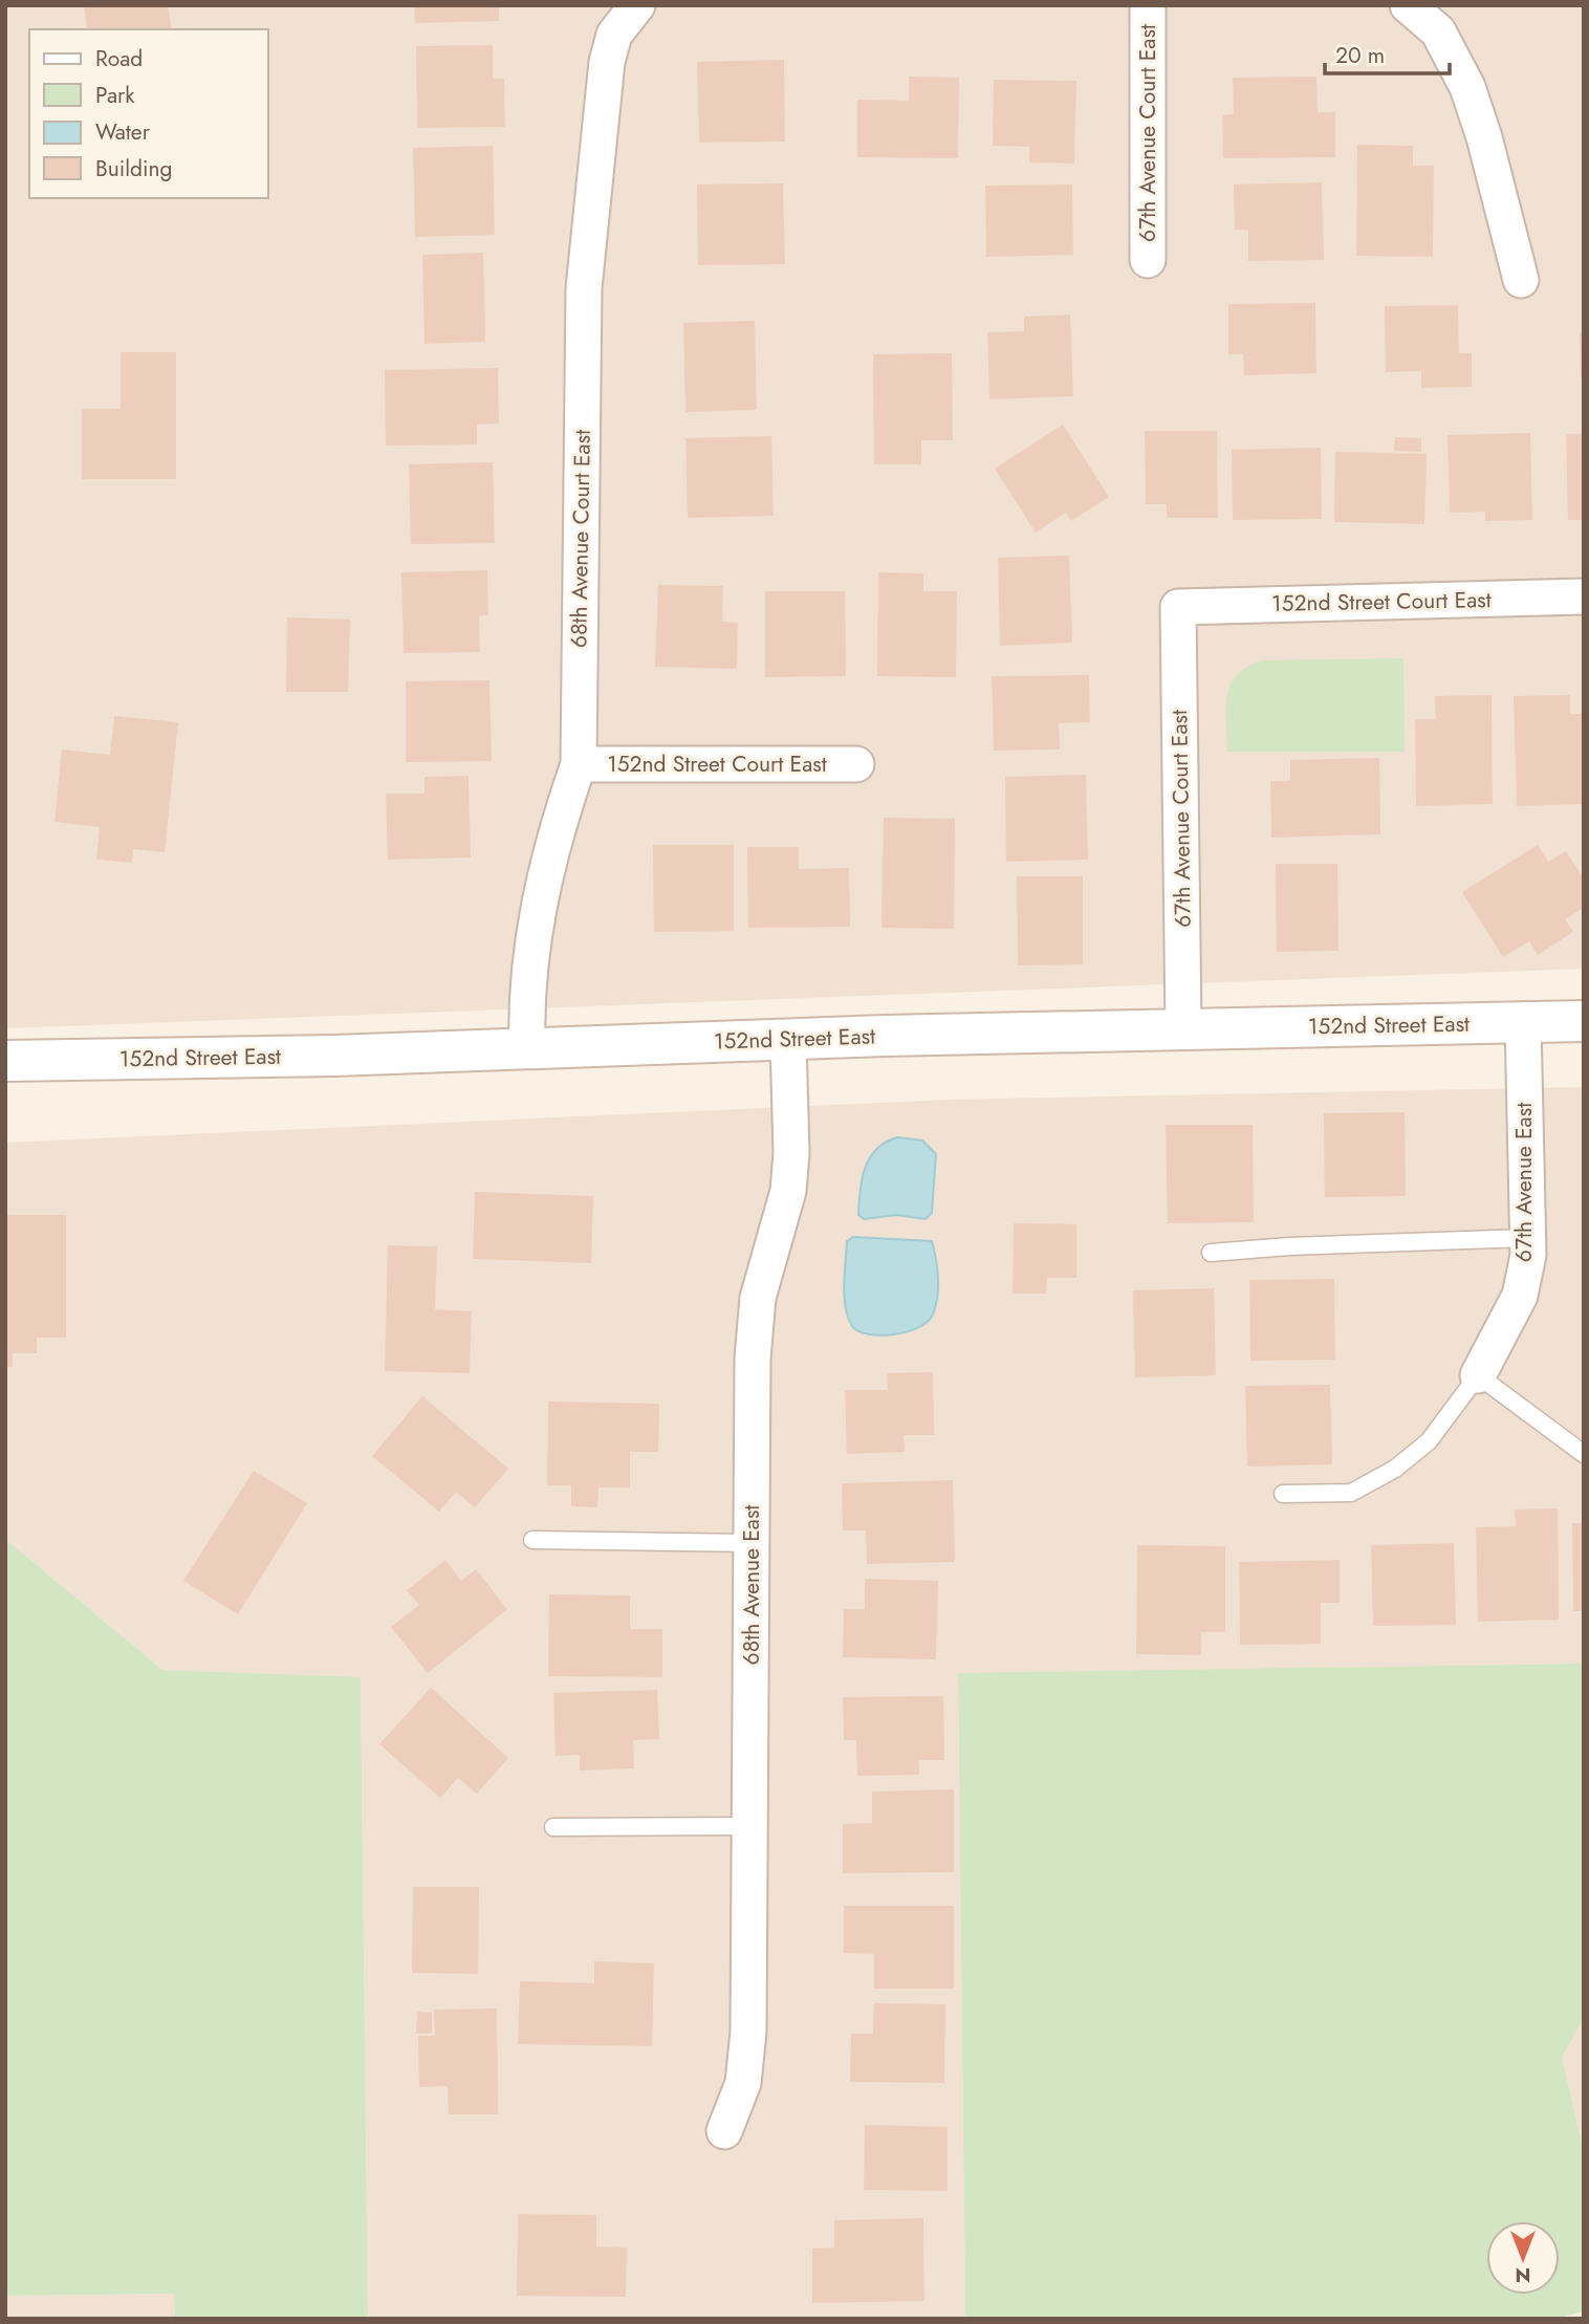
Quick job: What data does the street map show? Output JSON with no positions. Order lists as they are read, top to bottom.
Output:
{
  "streets": {
    "street": [
      "67th Avenue Court East",
      "68th Avenue Court East",
      "152nd Street Court East",
      "152nd Street East",
      "67th Avenue East",
      "68th Avenue East"
    ]
  },
  "crossings": [
    ["67th Avenue Court East", "152nd Street Court East"],
    ["67th Avenue Court East", "152nd Street East"],
    ["68th Avenue Court East", "152nd Street Court East"],
    ["68th Avenue Court East", "152nd Street East"],
    ["152nd Street East", "67th Avenue East"],
    ["152nd Street East", "68th Avenue East"]
  ],
  "legend": [
    "Road",
    "Park",
    "Water",
    "Building"
  ],
  "scale_bar": "20 m",
  "north": "bottom"
}
